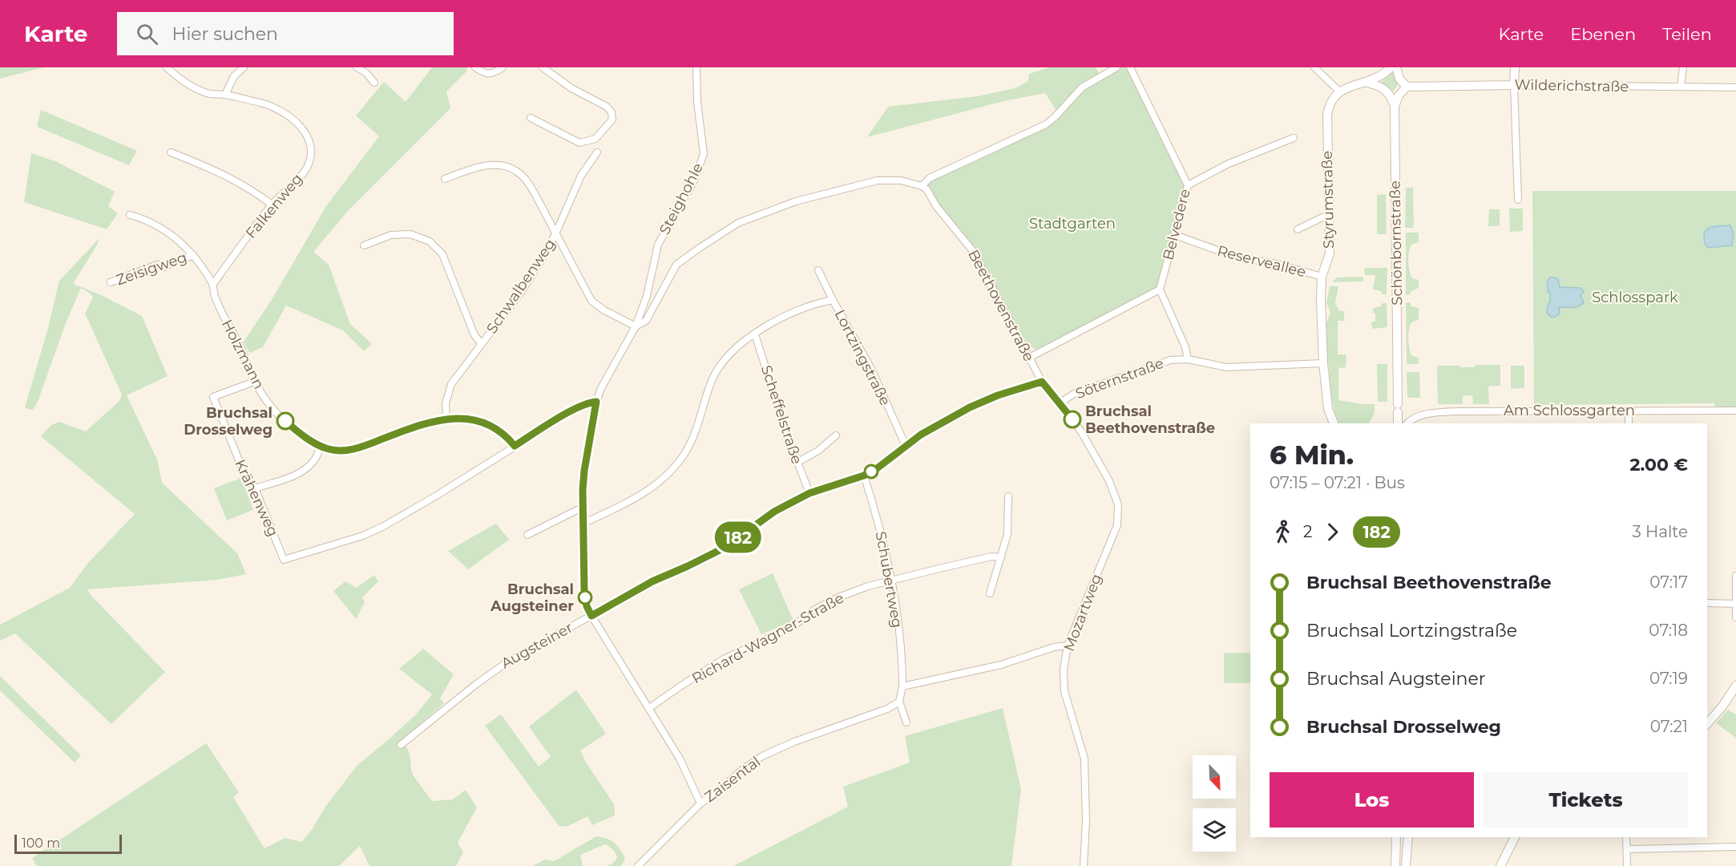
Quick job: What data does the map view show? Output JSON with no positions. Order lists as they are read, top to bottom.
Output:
{
  "streets": {
    "main road": ["Wilderichstraße", "Styrumstraße", "Schönbornstraße"],
    "street": [
      "Steighohle",
      "Falkenweg",
      "Belvedere",
      "Reserveallee",
      "Zeisigweg",
      "Schwalbenweg",
      "Beethovenstraße",
      "Holzmann",
      "Lortzingstraße",
      "Söternstraße",
      "Am Schlossgarten",
      "Scheffelstraße",
      "Krähenweg",
      "Schubertweg",
      "Mozartweg",
      "Richard-Wagner-Straße",
      "Augsteiner",
      "Zaisental"
    ]
  },
  "crossings": [
    ["Styrumstraße", "Reserveallee"],
    ["Styrumstraße", "Söternstraße"],
    ["Falkenweg", "Holzmann"],
    ["Belvedere", "Reserveallee"],
    ["Zeisigweg", "Holzmann"],
    ["Schwalbenweg", "Holzmann"],
    ["Beethovenstraße", "Mozartweg"],
    ["Beethovenstraße", "Augsteiner"],
    ["Holzmann", "Krähenweg"],
    ["Lortzingstraße", "Augsteiner"],
    ["Söternstraße", "Mozartweg"],
    ["Scheffelstraße", "Augsteiner"],
    ["Schubertweg", "Richard-Wagner-Straße"],
    ["Schubertweg", "Augsteiner"],
    ["Mozartweg", "Augsteiner"]
  ],
  "parks": ["Stadtgarten", "Schlosspark"],
  "places": ["Bruchsal Beethovenstraße", "Bruchsal Drosselweg", "Bruchsal Augsteiner"],
  "lines": ["bus line 182"],
  "scale_bar": "100 m",
  "north": "bottom right",
  "page": {
    "header": "Karte",
    "search": "Hier suchen",
    "nav": ["Karte", "Ebenen", "Teilen"],
    "on_map": "182",
    "heading": ["6 Min.", "07:15 – 07:21 · Bus", "2.00 €"],
    "legs": ["2", "182", "3 Halte"],
    "list": [
      {
        "name": "Bruchsal Beethovenstraße",
        "value": "07:17"
      },
      {
        "name": "Bruchsal Lortzingstraße",
        "value": "07:18"
      },
      {
        "name": "Bruchsal Augsteiner",
        "value": "07:19"
      },
      {
        "name": "Bruchsal Drosselweg",
        "value": "07:21"
      }
    ],
    "buttons": ["Los", "Tickets"],
    "scale": "100 m"
  }
}
